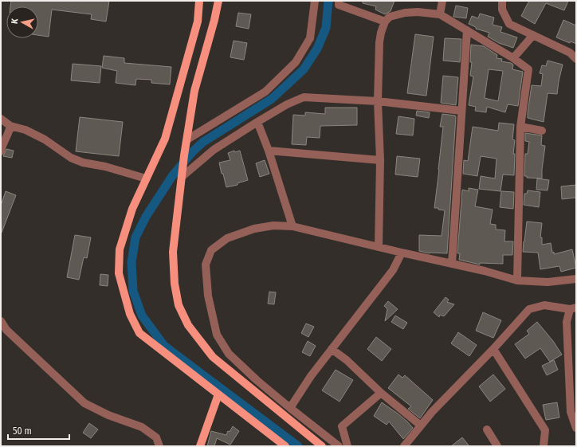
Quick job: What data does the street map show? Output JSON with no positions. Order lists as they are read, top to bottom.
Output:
{
  "scale_bar": "50 m",
  "north": "left"
}
